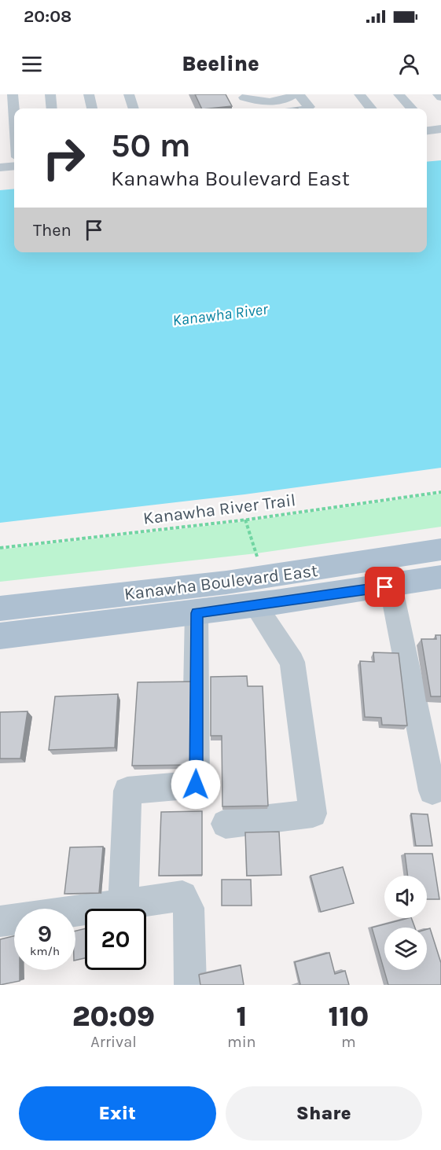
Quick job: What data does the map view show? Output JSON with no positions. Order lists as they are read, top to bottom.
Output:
{
  "streets": {
    "main road": ["Kanawha Boulevard East"],
    "path": ["Kanawha River Trail"]
  },
  "water": ["Kanawha River"],
  "page": {
    "status": "20:08",
    "header": "Beeline",
    "turn": ["50 m", "Kanawha Boulevard East"],
    "then": "Then",
    "speed": "9 km/h",
    "limit": "20",
    "eta": [
      "20:09",
      "Arrival",
      "1",
      "min",
      "110",
      "m"
    ],
    "buttons": ["Exit", "Share"]
  }
}
